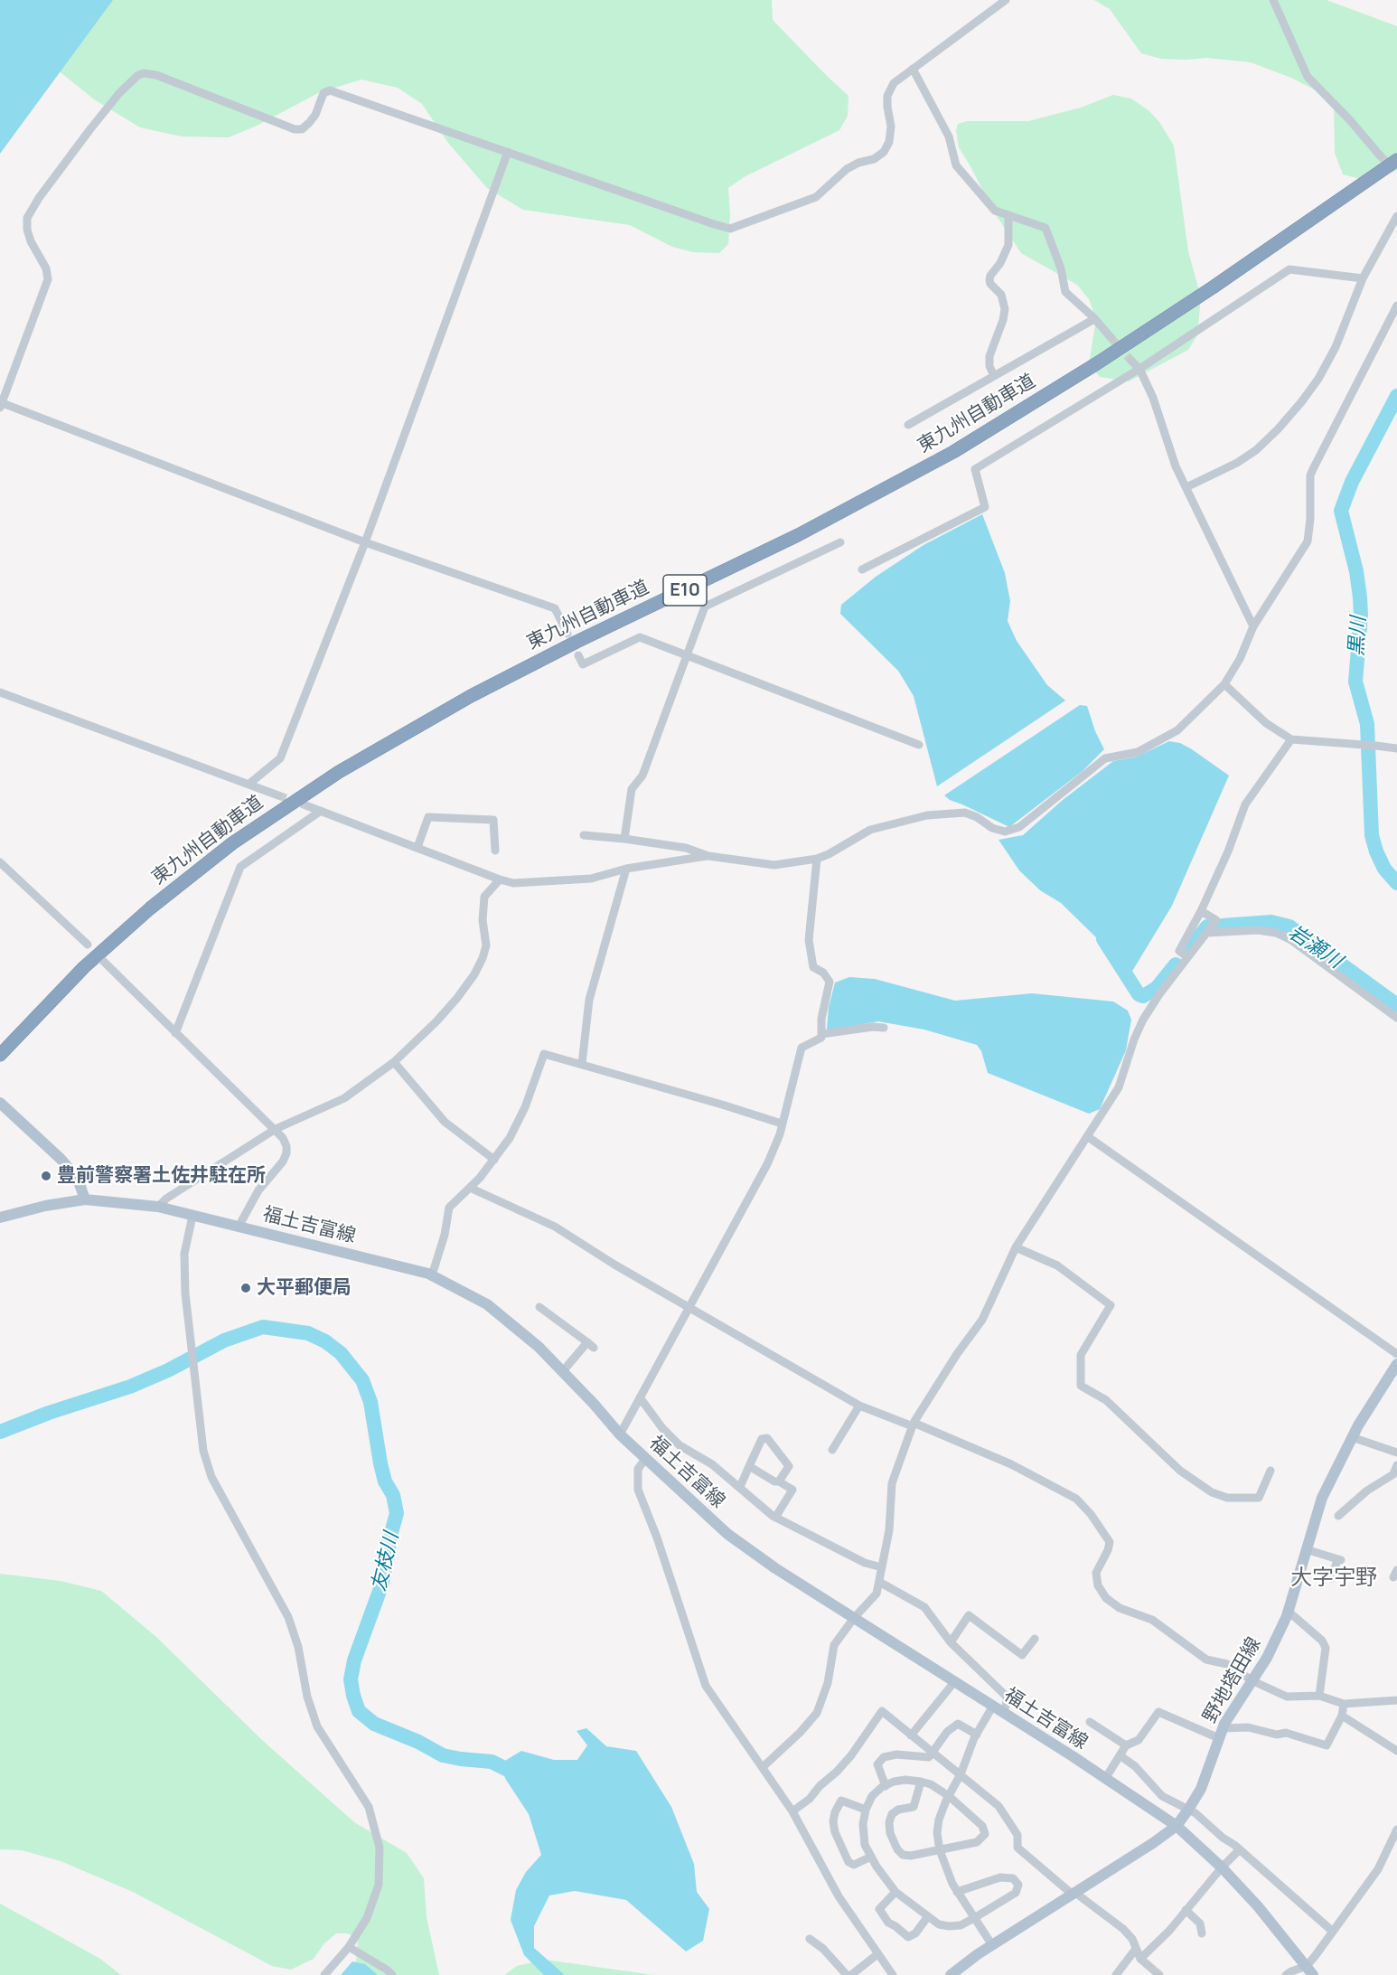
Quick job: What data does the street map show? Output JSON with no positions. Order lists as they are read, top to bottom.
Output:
{
  "streets": {
    "highway": ["東九州自動車道", "E10"],
    "main road": ["福土吉富線", "野地塔田線"]
  },
  "crossings": [
    ["福土吉富線", "野地塔田線"]
  ],
  "districts": ["大字宇野"],
  "water": ["黒川", "岩瀬川", "友枝川"],
  "places": ["豊前警察署土佐井駐在所", "大平郵便局"]
}
